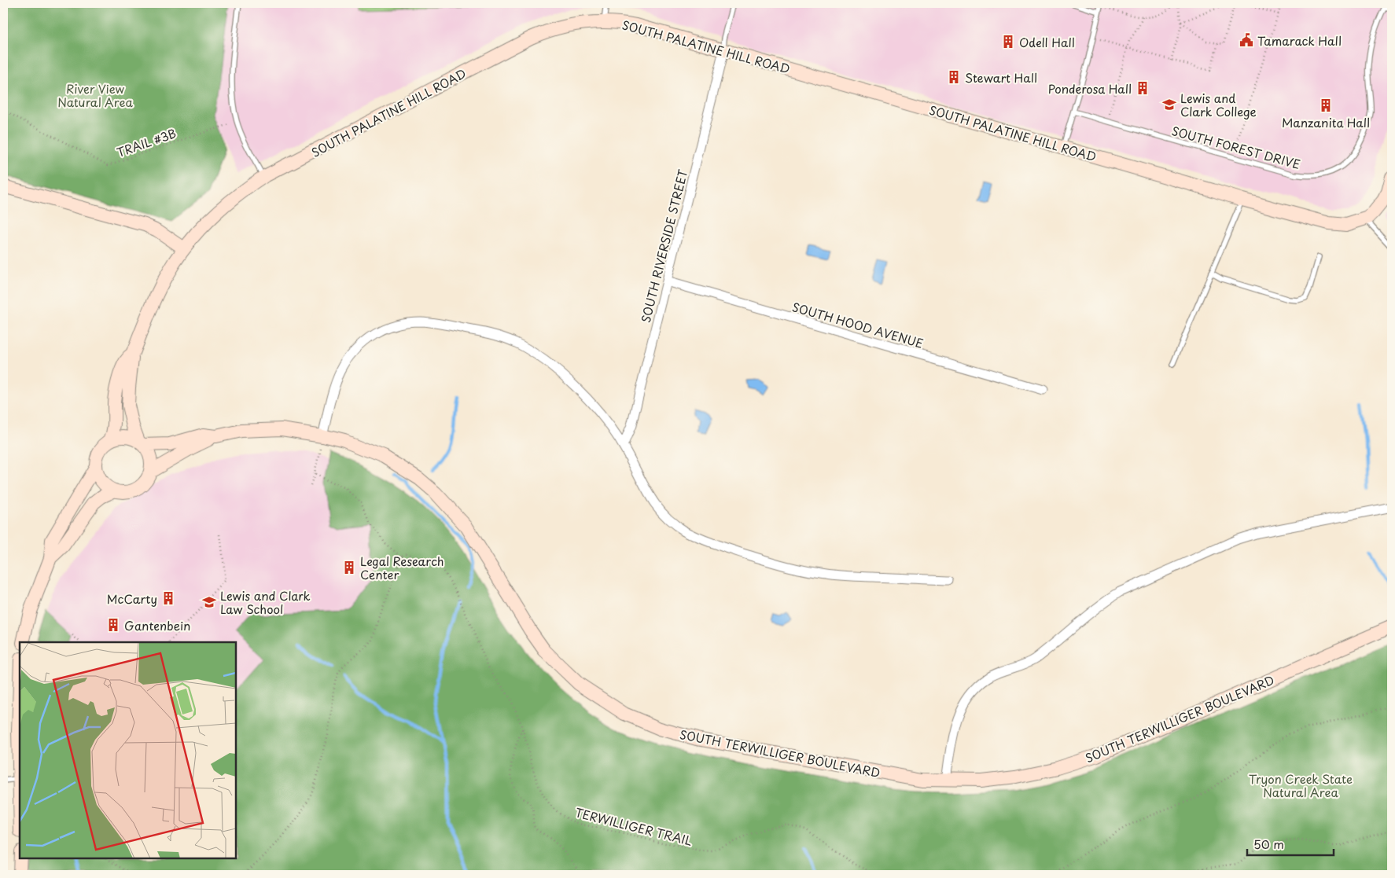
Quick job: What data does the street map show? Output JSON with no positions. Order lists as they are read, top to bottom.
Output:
{
  "streets": {
    "main road": ["SOUTH PALATINE HILL ROAD", "SOUTH TERWILLIGER BOULEVARD"],
    "street": ["SOUTH RIVERSIDE STREET", "SOUTH HOOD AVENUE"],
    "lane": ["SOUTH FOREST DRIVE"],
    "path": ["TRAIL #3B", "TERWILLIGER TRAIL"]
  },
  "crossings": [
    ["SOUTH PALATINE HILL ROAD", "SOUTH RIVERSIDE STREET"],
    ["SOUTH RIVERSIDE STREET", "SOUTH HOOD AVENUE"]
  ],
  "parks": ["River View Natural Area", "Tryon Creek State Natural Area"],
  "places": {
    "public building": ["Tamarack Hall"],
    "building": [
      "Odell Hall",
      "Stewart Hall",
      "Ponderosa Hall",
      "Manzanita Hall",
      "Legal Research Center",
      "McCarty",
      "Gantenbein"
    ],
    "school or university": ["Lewis and Clark College", "Lewis and Clark Law School"]
  },
  "scale_bar": "50 m"
}
